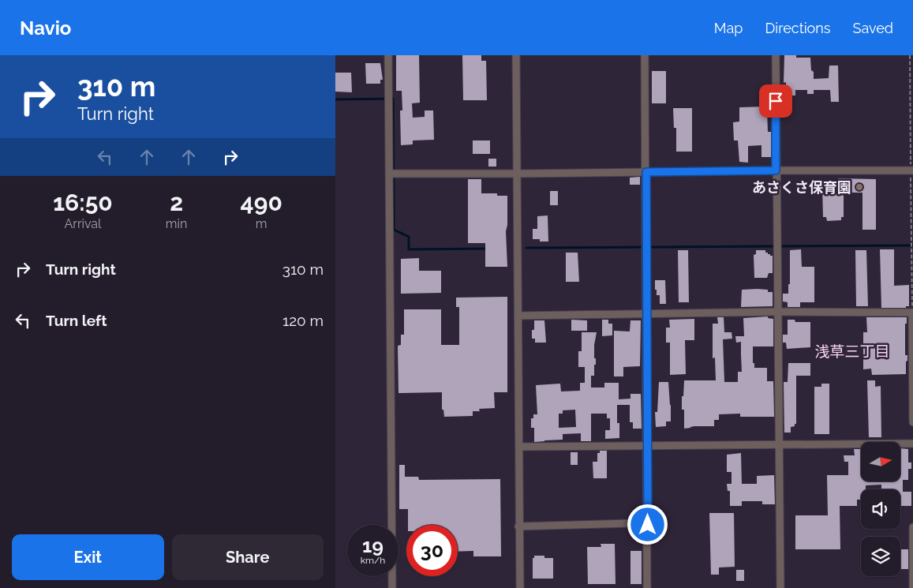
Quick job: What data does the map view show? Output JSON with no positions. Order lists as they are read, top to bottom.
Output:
{
  "districts": ["浅草三丁目"],
  "places": ["あさくさ保育園"],
  "north": "right",
  "page": {
    "header": "Navio",
    "nav": ["Map", "Directions", "Saved"],
    "turn": ["310 m", "Turn right"],
    "eta": [
      "16:50",
      "Arrival",
      "2",
      "min",
      "490",
      "m"
    ],
    "list": [
      {
        "name": "Turn right",
        "value": "310 m"
      },
      {
        "name": "Turn left",
        "value": "120 m"
      }
    ],
    "speed": "19 km/h",
    "limit": "30",
    "buttons": ["Exit", "Share"]
  }
}
